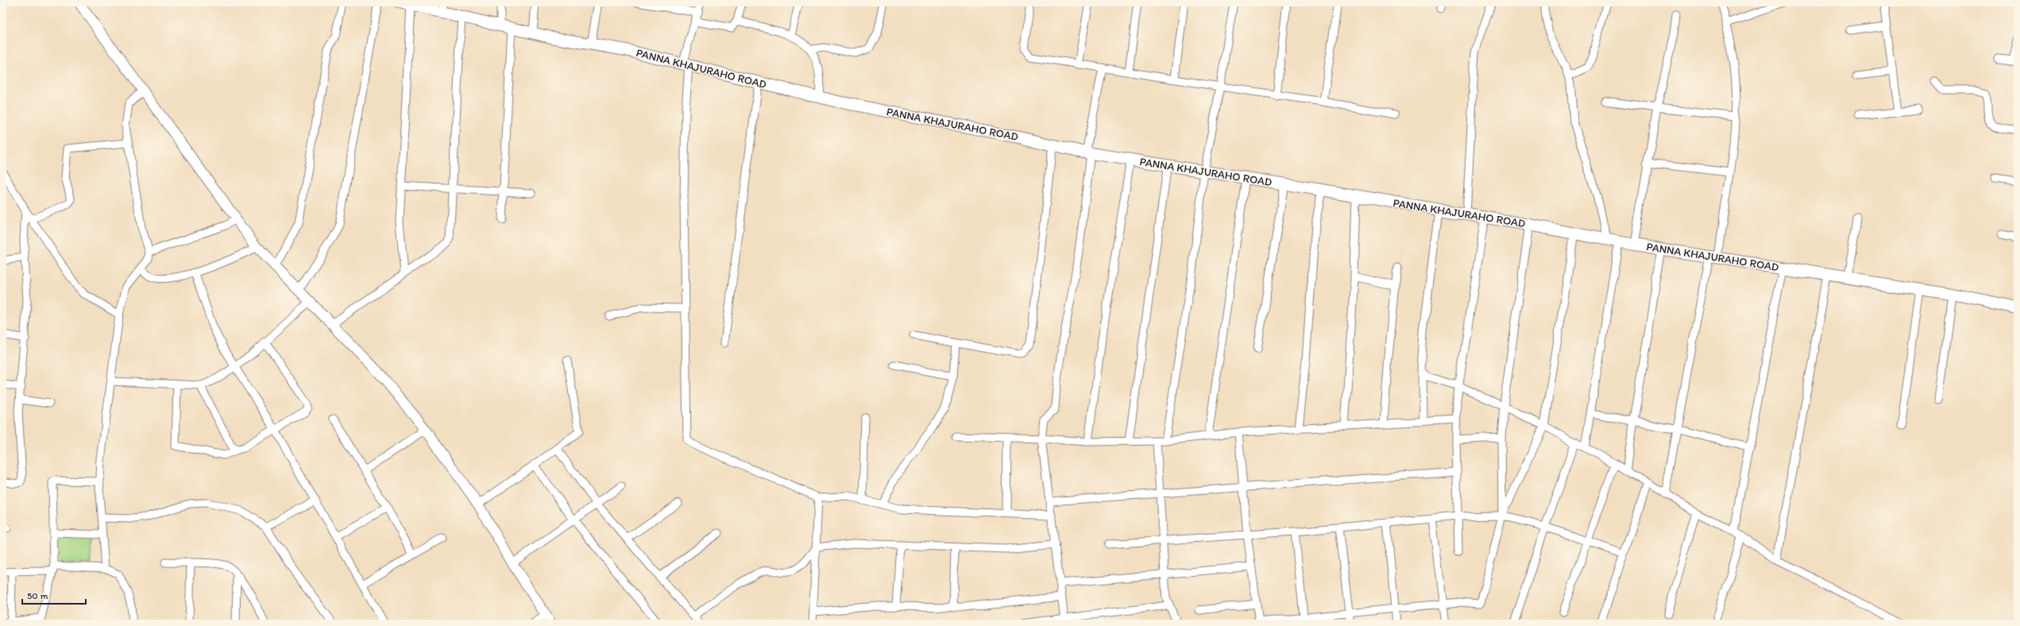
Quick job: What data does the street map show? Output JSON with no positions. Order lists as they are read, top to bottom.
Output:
{
  "streets": {
    "main road": ["PANNA KHAJURAHO ROAD"]
  },
  "scale_bar": "50 m"
}
